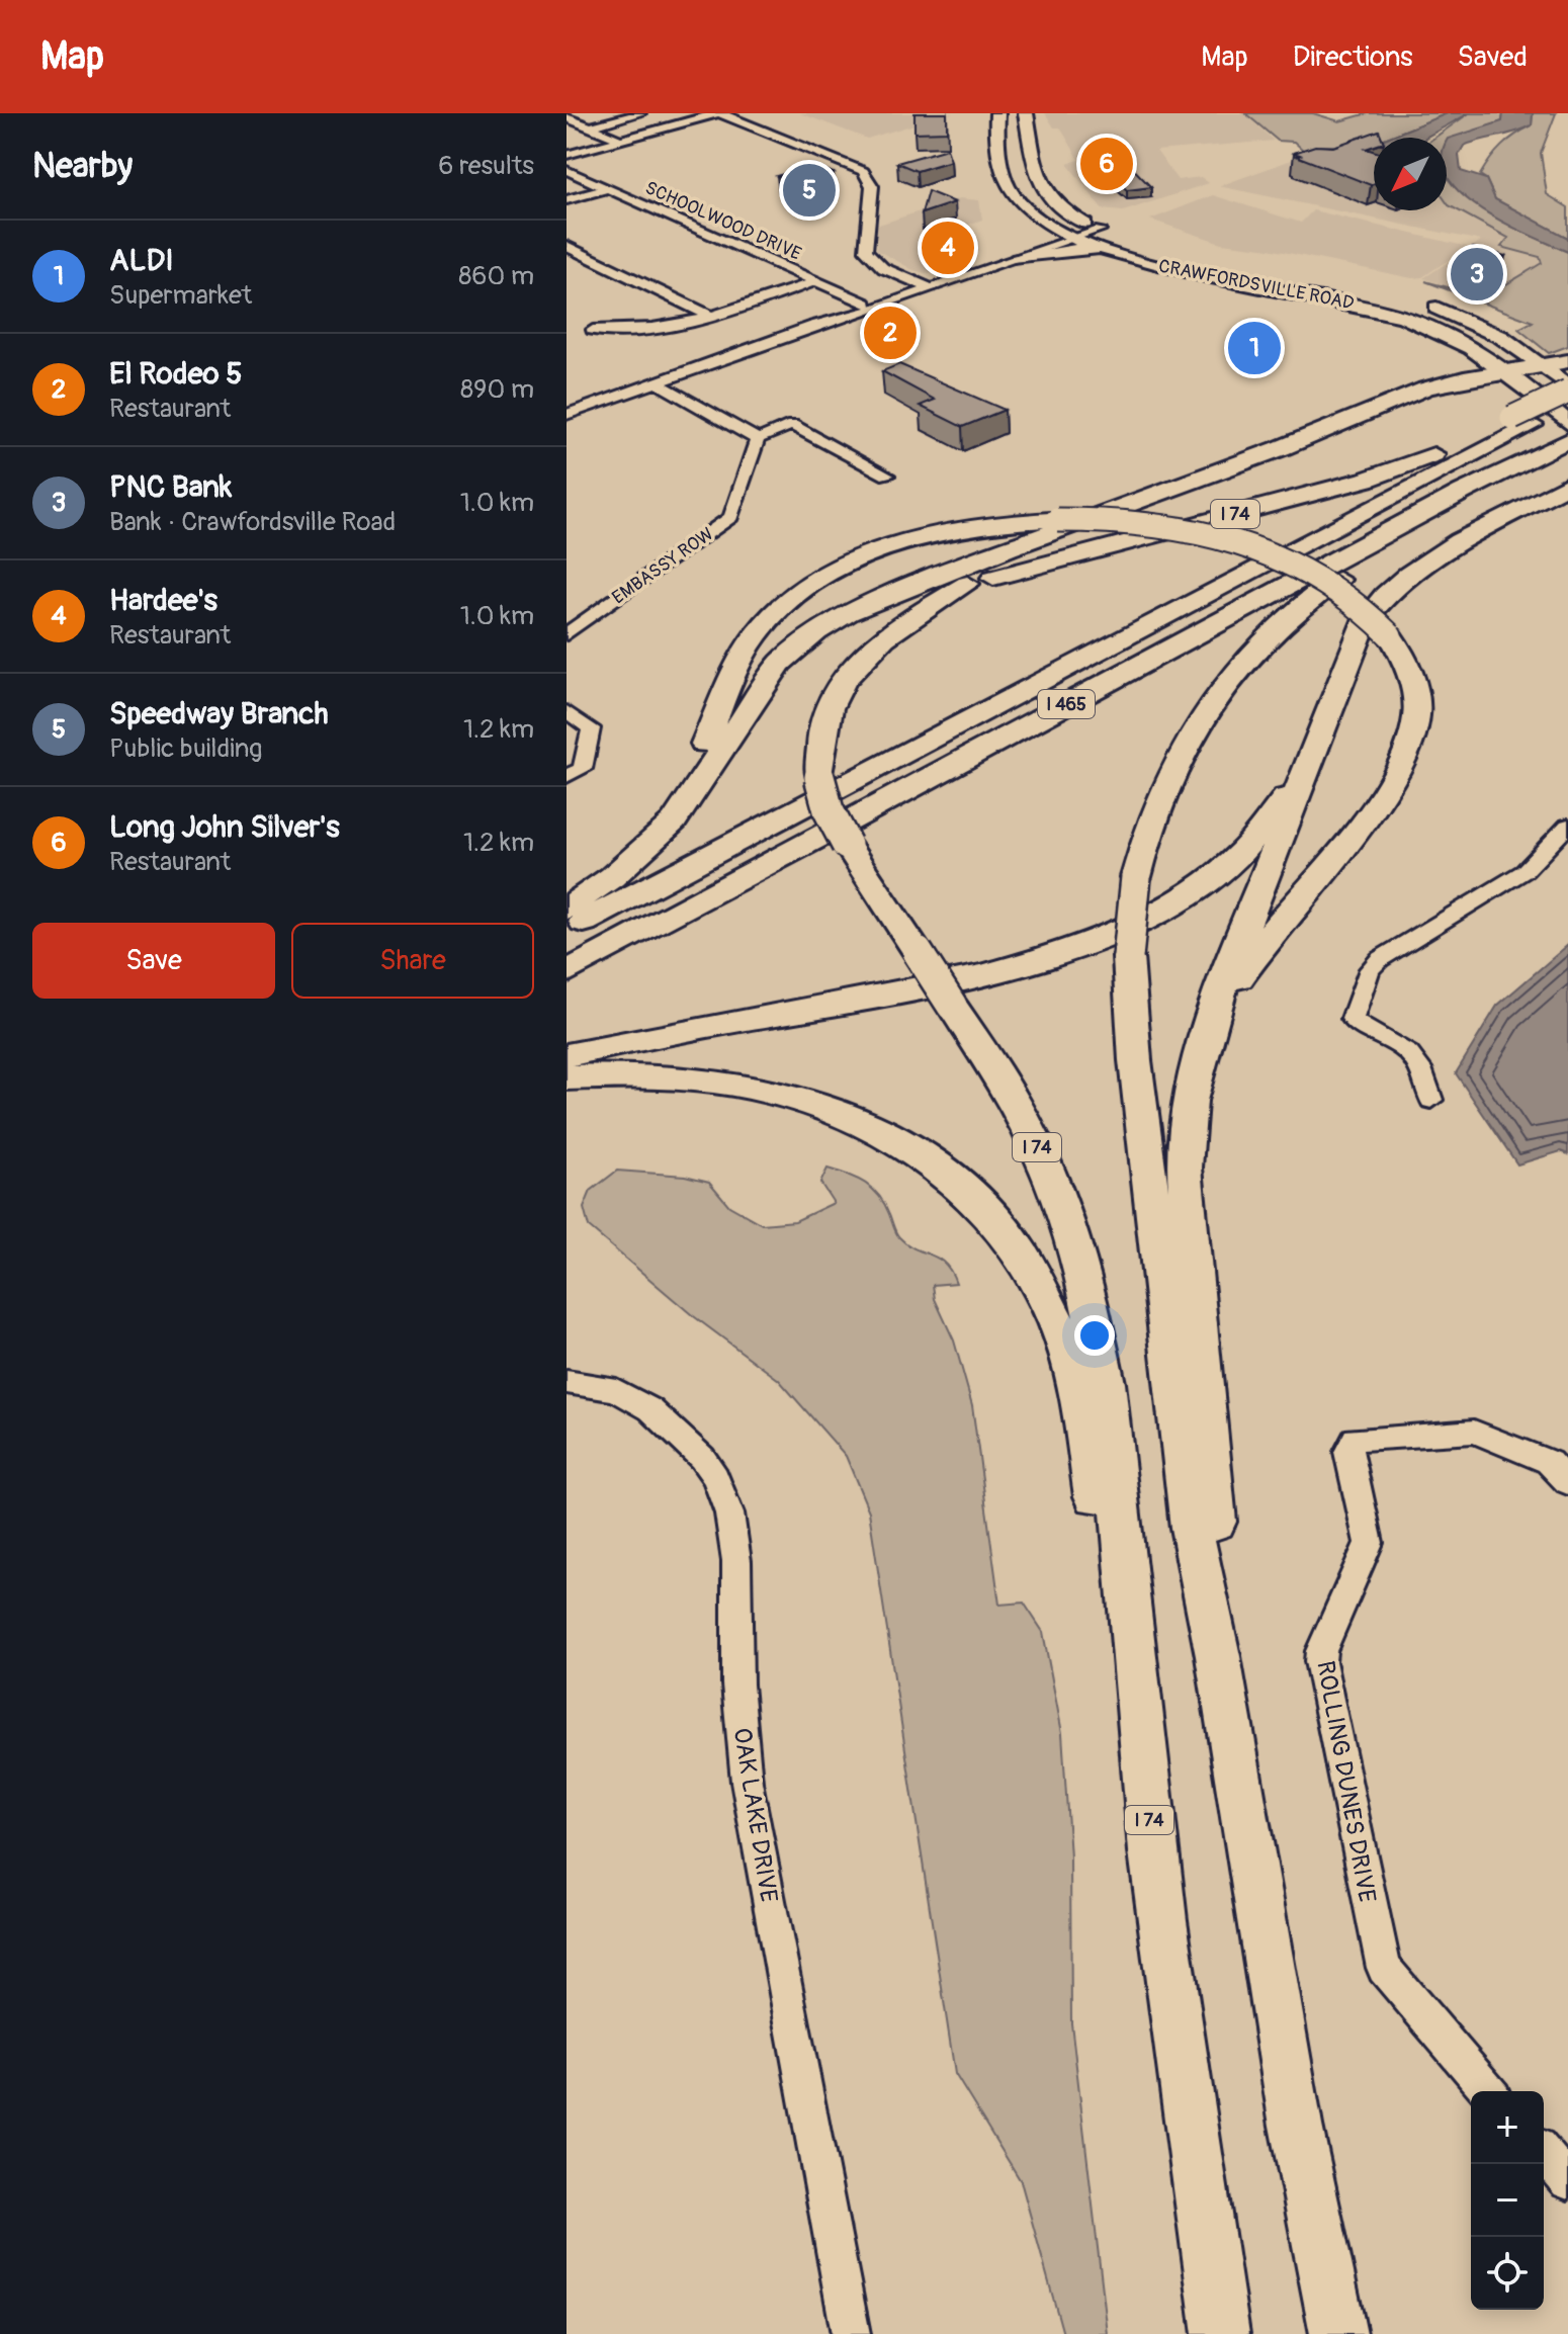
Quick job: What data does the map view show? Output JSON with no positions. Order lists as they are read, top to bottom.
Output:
{
  "streets": {
    "highway": ["I 74", "I 465"],
    "main road": ["CRAWFORDSVILLE ROAD"],
    "street": [
      "SCHOOLWOOD DRIVE",
      "EMBASSY ROW",
      "ROLLING DUNES DRIVE",
      "OAK LAKE DRIVE"
    ]
  },
  "crossings": [
    ["I 74", "I 465"]
  ],
  "north": "bottom left",
  "page": {
    "header": "Map",
    "nav": ["Map", "Directions", "Saved"],
    "heading": ["Nearby", "6 results"],
    "pins": [
      "6",
      "5",
      "4",
      "3",
      "2",
      "1"
    ],
    "list": [
      {
        "mark": "1",
        "name": "ALDI",
        "note": "Supermarket",
        "value": "860 m"
      },
      {
        "mark": "2",
        "name": "El Rodeo 5",
        "note": "Restaurant",
        "value": "890 m"
      },
      {
        "mark": "3",
        "name": "PNC Bank",
        "note": "Bank · Crawfordsville Road",
        "value": "1.0 km"
      },
      {
        "mark": "4",
        "name": "Hardee's",
        "note": "Restaurant",
        "value": "1.0 km"
      },
      {
        "mark": "5",
        "name": "Speedway Branch",
        "note": "Public building",
        "value": "1.2 km"
      },
      {
        "mark": "6",
        "name": "Long John Silver's",
        "note": "Restaurant",
        "value": "1.2 km"
      }
    ],
    "buttons": ["Save", "Share"],
    "map_buttons": ["+", "−"]
  }
}
